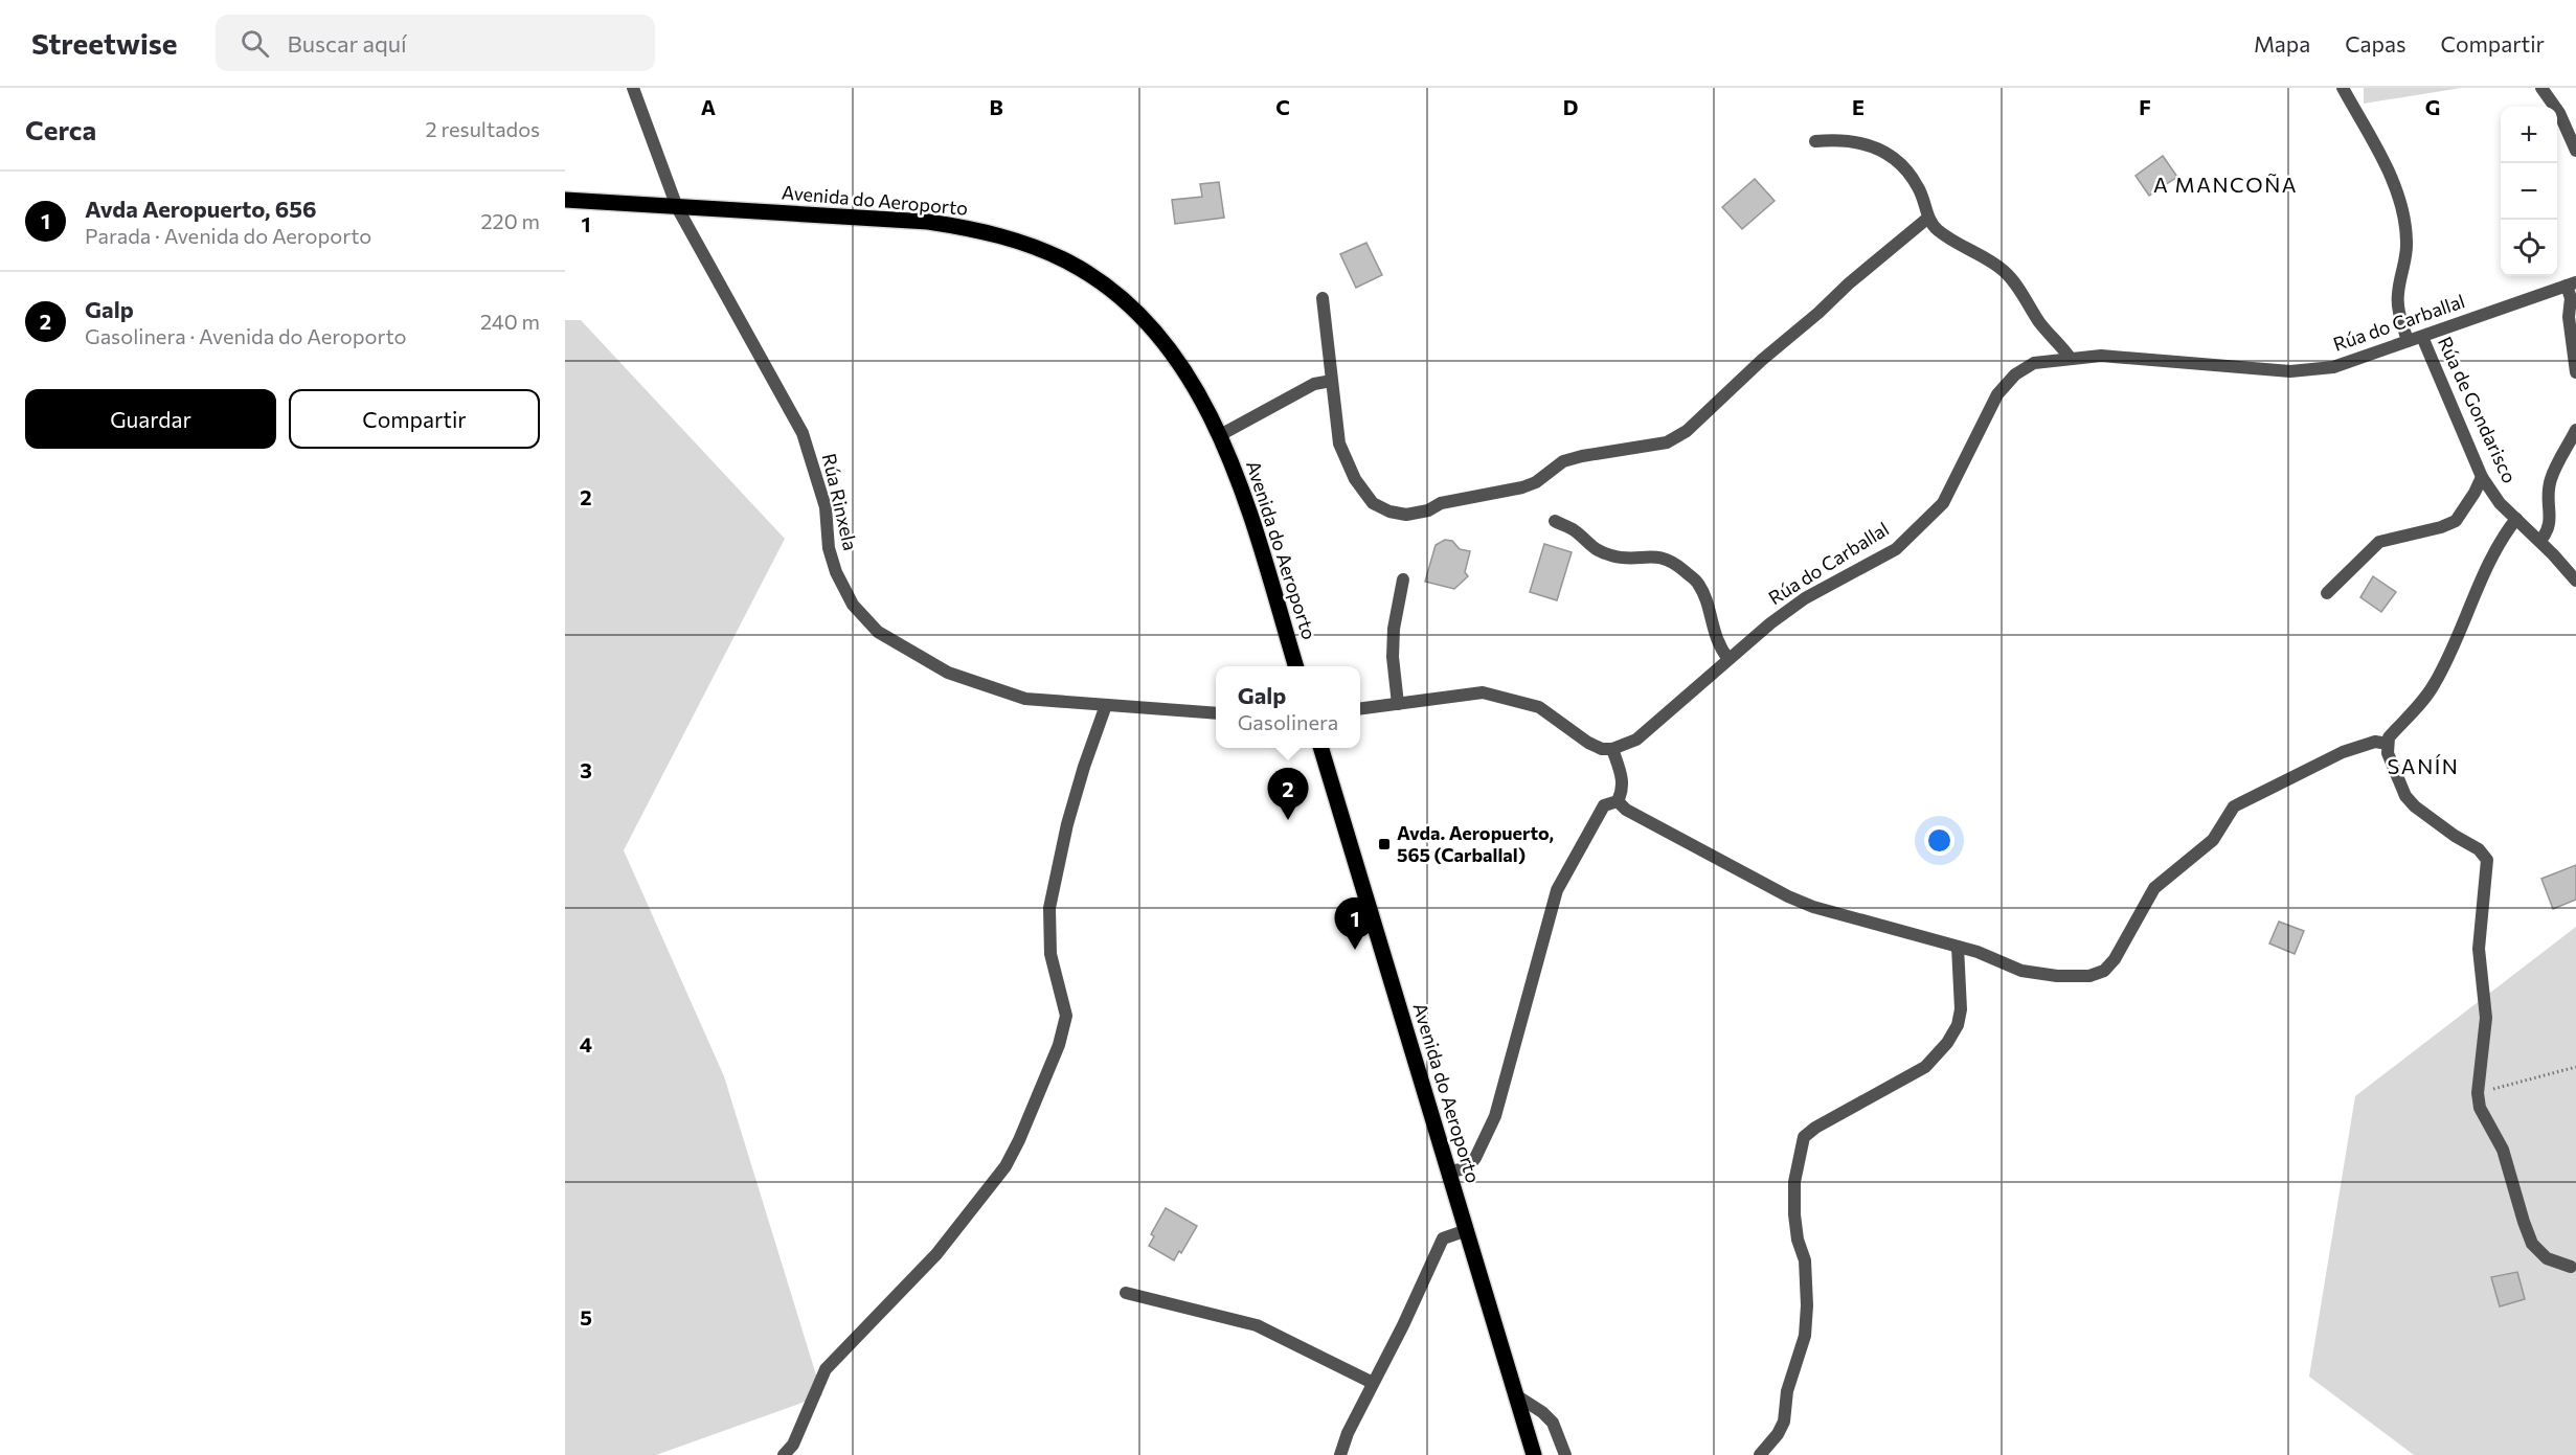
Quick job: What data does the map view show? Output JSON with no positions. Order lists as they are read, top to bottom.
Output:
{
  "streets": {
    "main road": ["Avenida do Aeroporto"],
    "street": ["Rúa do Carballal", "Rúa de Gondarisco", "Rúa Rinxela"]
  },
  "crossings": [
    ["Avenida do Aeroporto", "Rúa Rinxela"],
    ["Rúa do Carballal", "Rúa de Gondarisco"]
  ],
  "districts": ["A MANCOÑA", "SANÍN"],
  "places": {
    "transit": ["Avda. Aeropuerto, 565 (Carballal)"]
  },
  "page": {
    "header": "Streetwise",
    "search": "Buscar aquí",
    "nav": ["Mapa", "Capas", "Compartir"],
    "heading": ["Cerca", "2 resultados"],
    "map_buttons": ["+", "−"],
    "list": [
      {
        "mark": "1",
        "name": "Avda Aeropuerto, 656",
        "note": "Parada · Avenida do Aeroporto",
        "value": "220 m"
      },
      {
        "mark": "2",
        "name": "Galp",
        "note": "Gasolinera · Avenida do Aeroporto",
        "value": "240 m"
      }
    ],
    "buttons": ["Guardar", "Compartir"],
    "popup": ["Galp", "Gasolinera"],
    "pins": ["2", "1"]
  },
  "grid": {
    "columns": [
      "A",
      "B",
      "C",
      "D",
      "E",
      "F",
      "G"
    ],
    "rows": [
      "1",
      "2",
      "3",
      "4",
      "5"
    ]
  }
}
